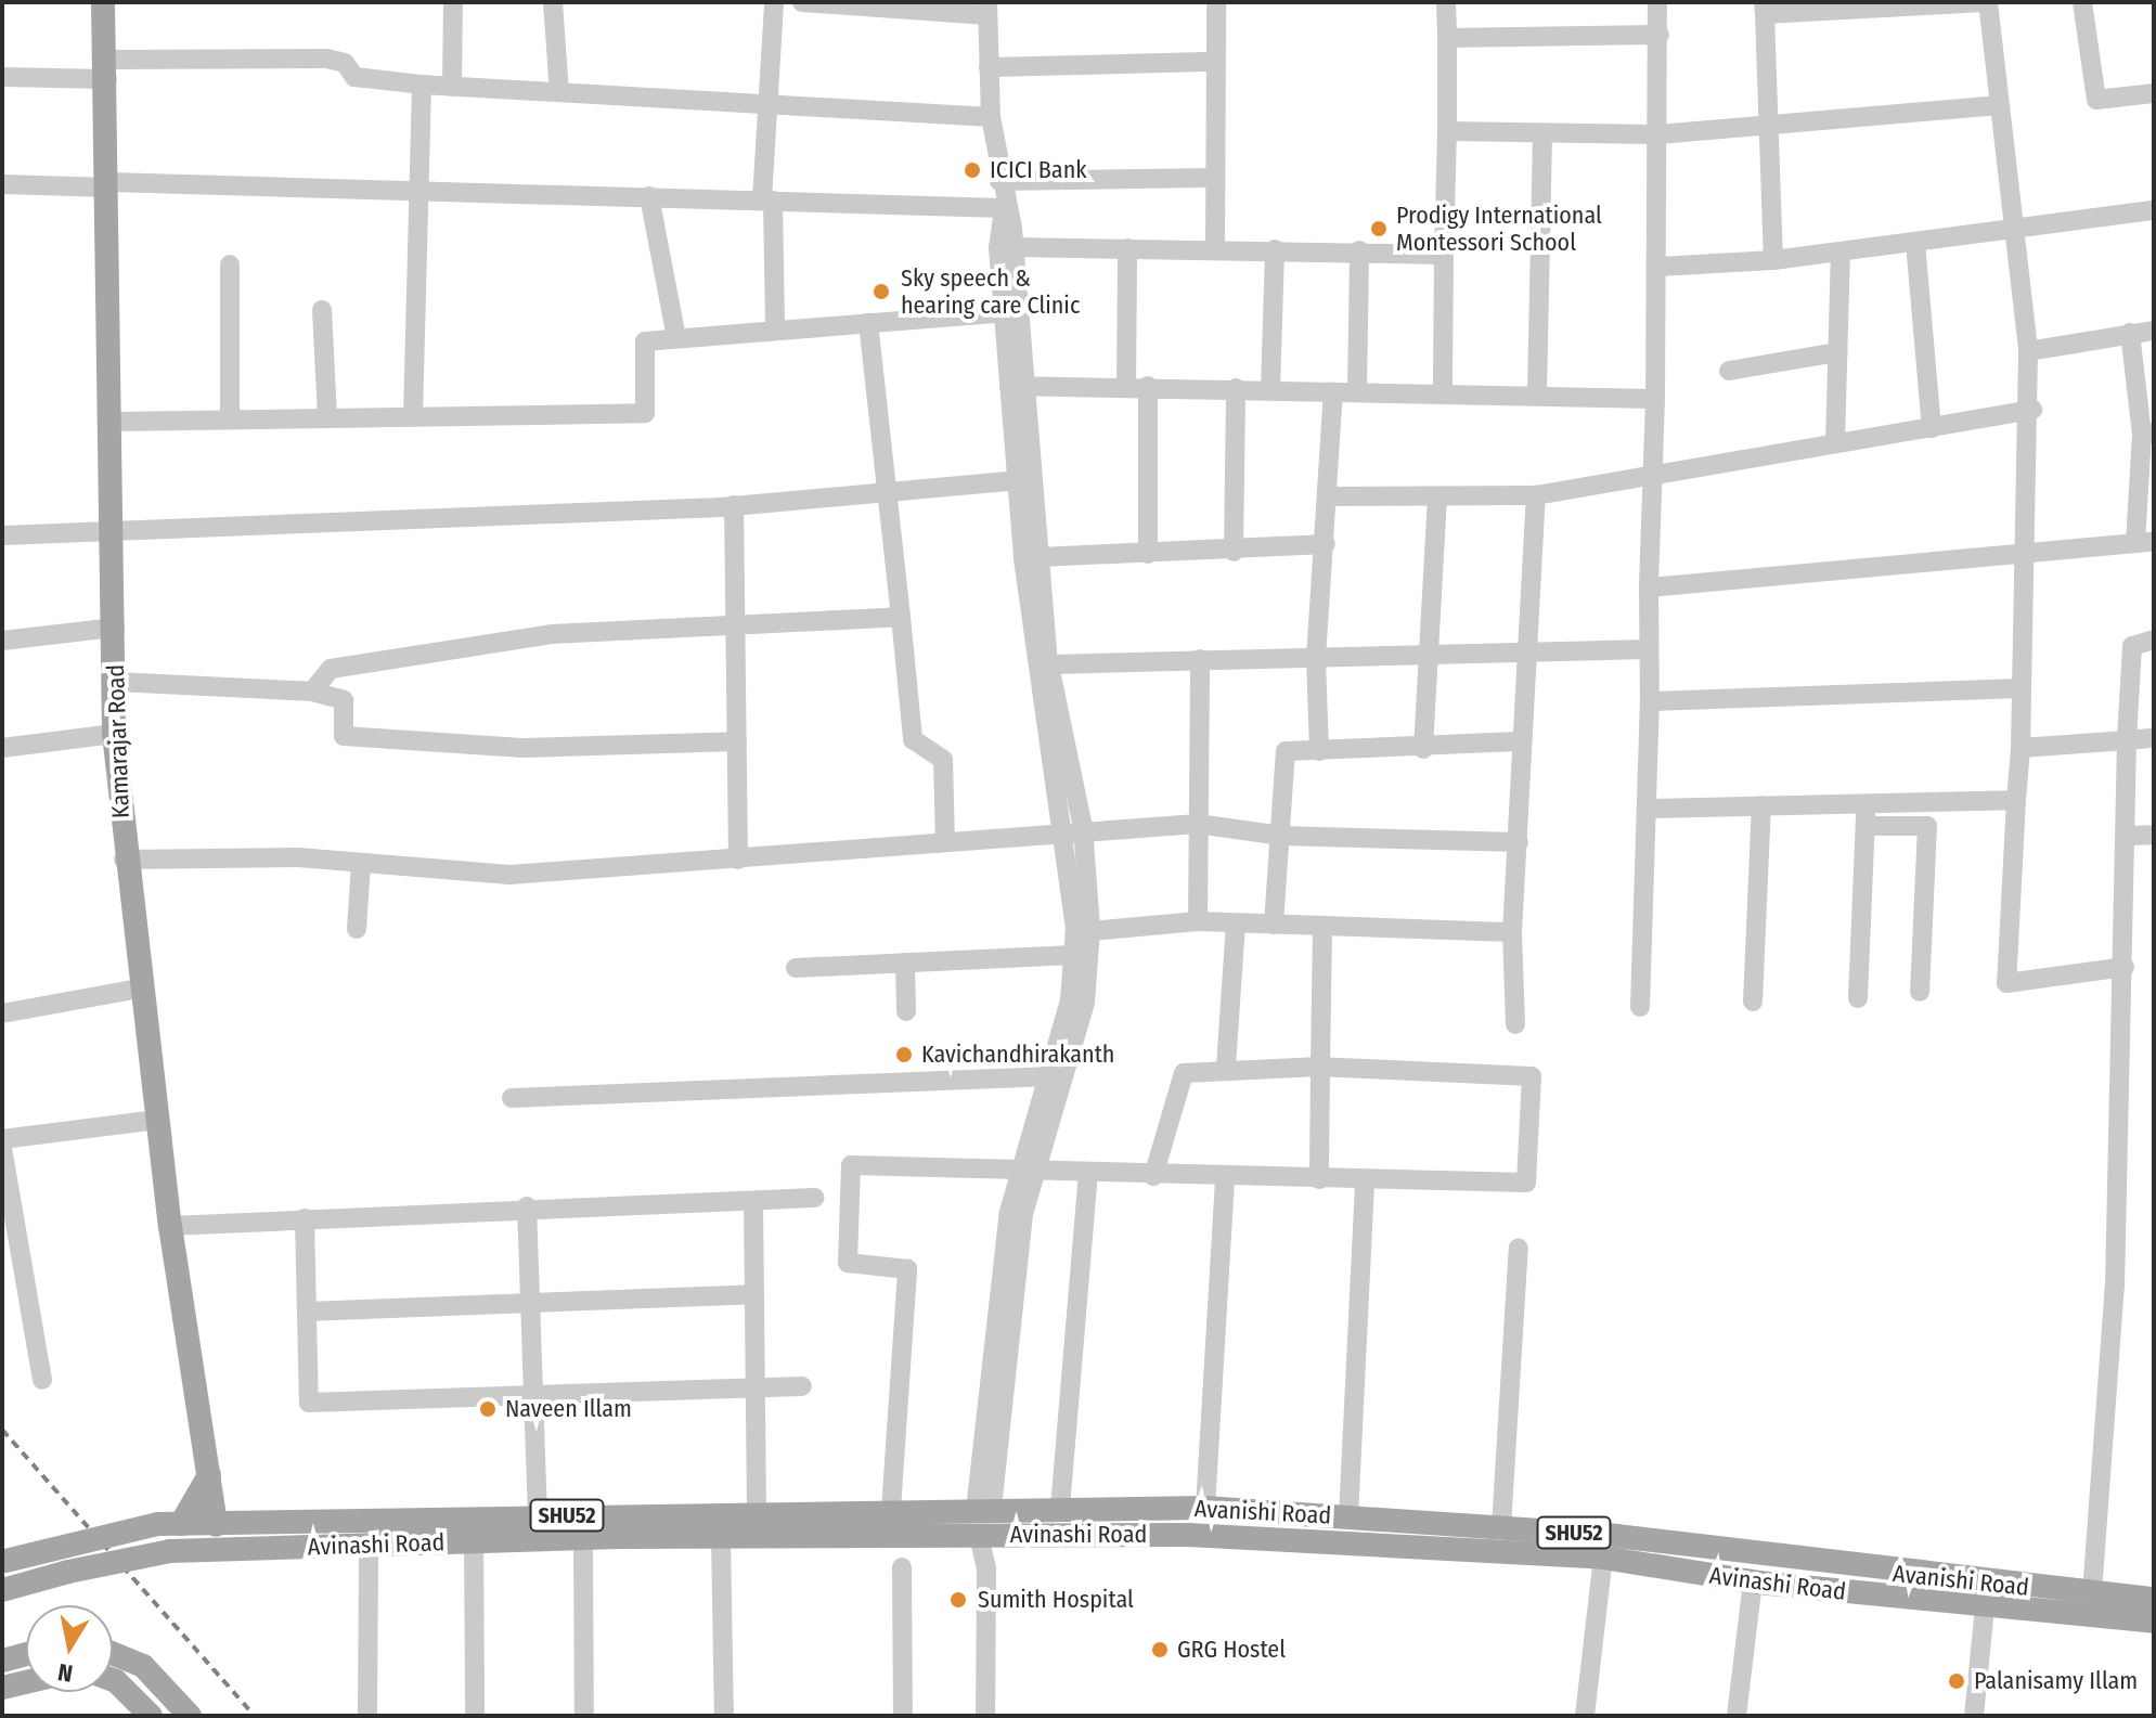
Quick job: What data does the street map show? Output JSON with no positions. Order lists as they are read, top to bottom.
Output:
{
  "streets": {
    "main road": [
      "Kamarajar Road",
      "Avanishi Road",
      "SHU52",
      "Avinashi Road"
    ]
  },
  "crossings": [
    ["Kamarajar Road", "Avanishi Road"],
    ["Avanishi Road", "SHU52"],
    ["Avanishi Road", "Avinashi Road"]
  ],
  "places": [
    "ICICI Bank",
    "Prodigy International Montessori School",
    "Sky speech & hearing care Clinic",
    "Kavichandhirakanth",
    "Naveen Illam",
    "Sumith Hospital",
    "GRG Hostel",
    "Palanisamy Illam"
  ],
  "north": "bottom"
}
